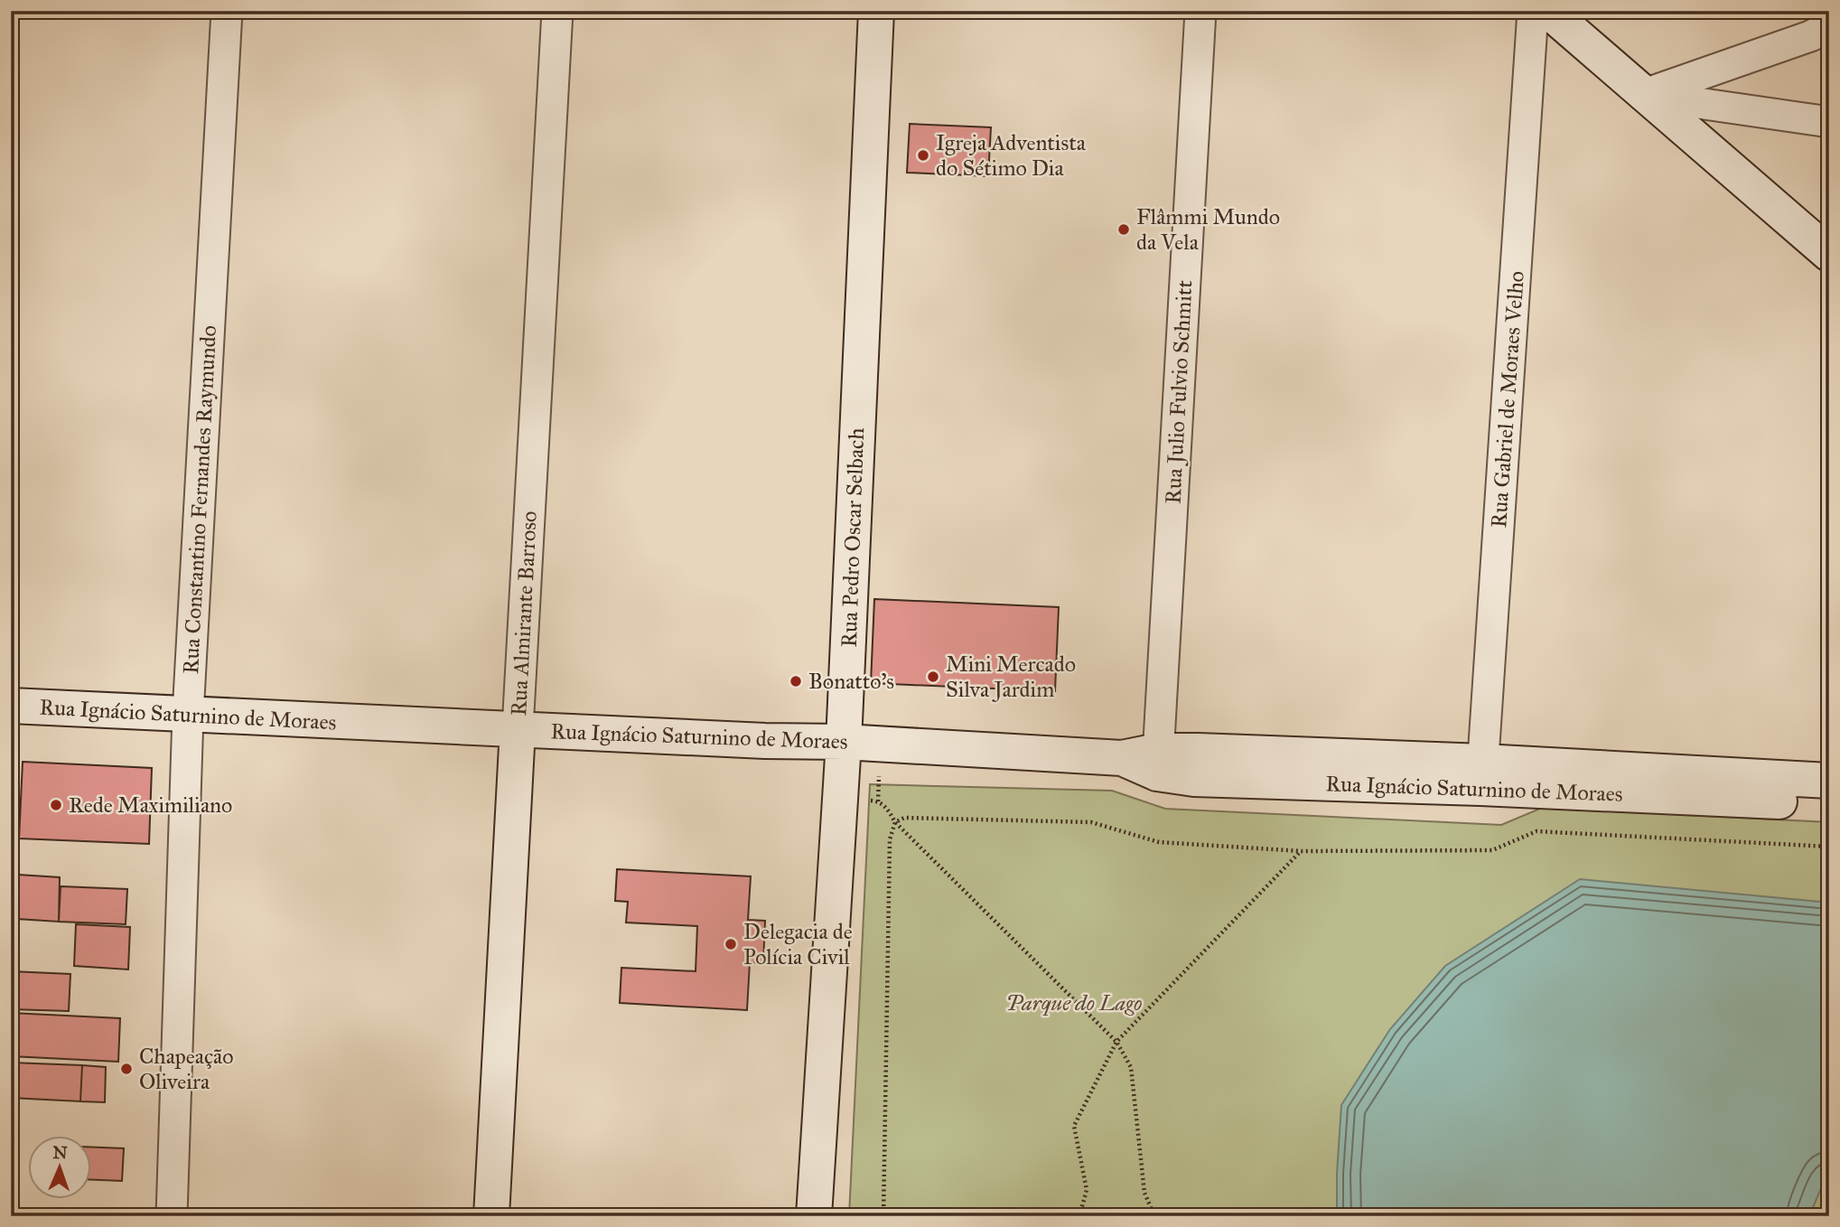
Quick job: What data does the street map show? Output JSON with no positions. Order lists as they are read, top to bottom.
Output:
{
  "streets": {
    "street": [
      "Rua Julio Fulvio Schmitt",
      "Rua Gabriel de Moraes Velho",
      "Rua Constantino Fernandes Raymundo",
      "Rua Pedro Oscar Selbach",
      "Rua Almirante Barroso",
      "Rua Ignácio Saturnino de Moraes"
    ]
  },
  "crossings": [
    ["Rua Julio Fulvio Schmitt", "Rua Ignácio Saturnino de Moraes"],
    ["Rua Gabriel de Moraes Velho", "Rua Ignácio Saturnino de Moraes"],
    ["Rua Constantino Fernandes Raymundo", "Rua Ignácio Saturnino de Moraes"],
    ["Rua Pedro Oscar Selbach", "Rua Ignácio Saturnino de Moraes"],
    ["Rua Almirante Barroso", "Rua Ignácio Saturnino de Moraes"]
  ],
  "parks": ["Parque do Lago"],
  "places": [
    "Igreja Adventista do Sétimo Dia",
    "Flâmmi Mundo da Vela",
    "Mini Mercado Silva Jardim",
    "Bonatto's",
    "Rede Maximiliano",
    "Delegacia de Polícia Civil",
    "Chapeação Oliveira"
  ],
  "north": "top"
}
